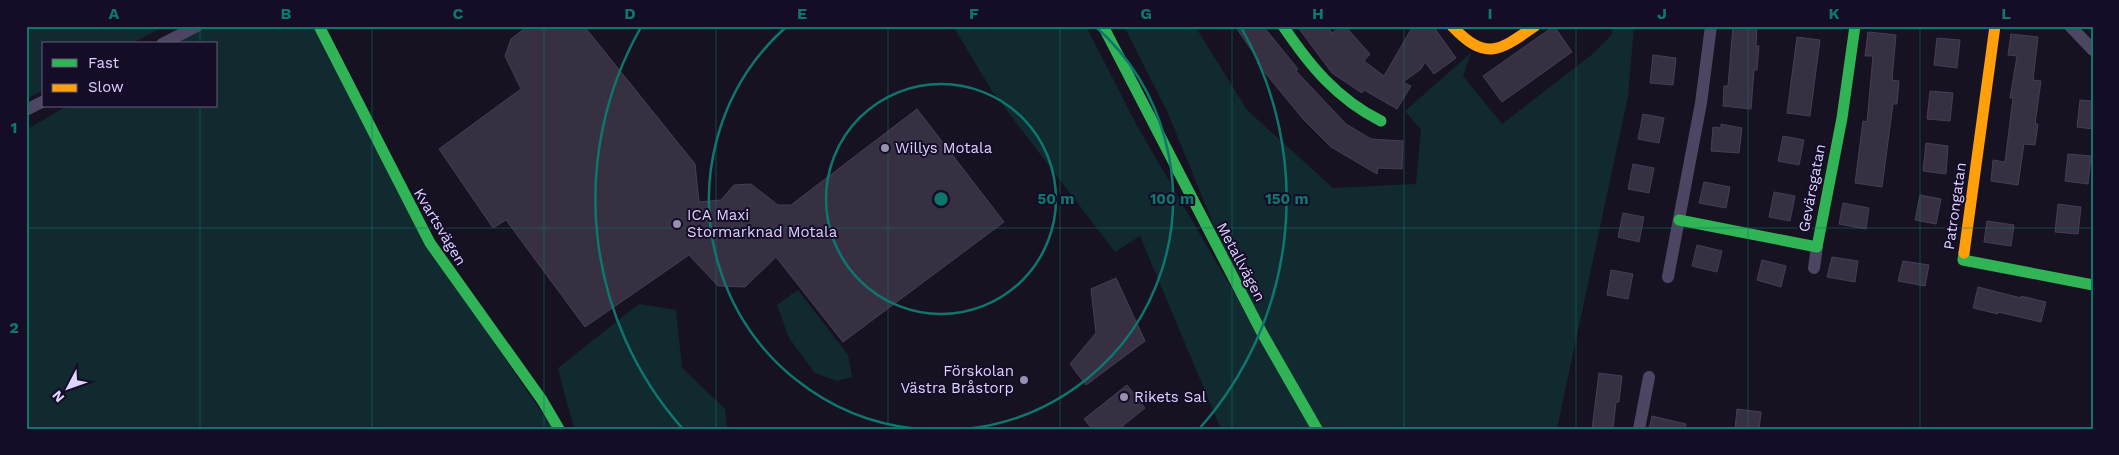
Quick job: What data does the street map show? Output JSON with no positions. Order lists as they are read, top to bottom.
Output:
{
  "streets": {
    "street": [
      "Gevärsgatan",
      "Patrongatan",
      "Kvartsvägen",
      "Metallvägen"
    ]
  },
  "places": [
    "Willys Motala",
    "ICA Maxi Stormarknad Motala",
    "Förskolan Västra Bråstorp",
    "Rikets Sal"
  ],
  "legend": ["Fast", "Slow"],
  "north": "bottom left",
  "grid": {
    "columns": [
      "A",
      "B",
      "C",
      "D",
      "E",
      "F",
      "G",
      "H",
      "I",
      "J",
      "K",
      "L"
    ],
    "rows": ["1", "2"]
  },
  "rings": ["50 m", "100 m", "150 m"]
}
